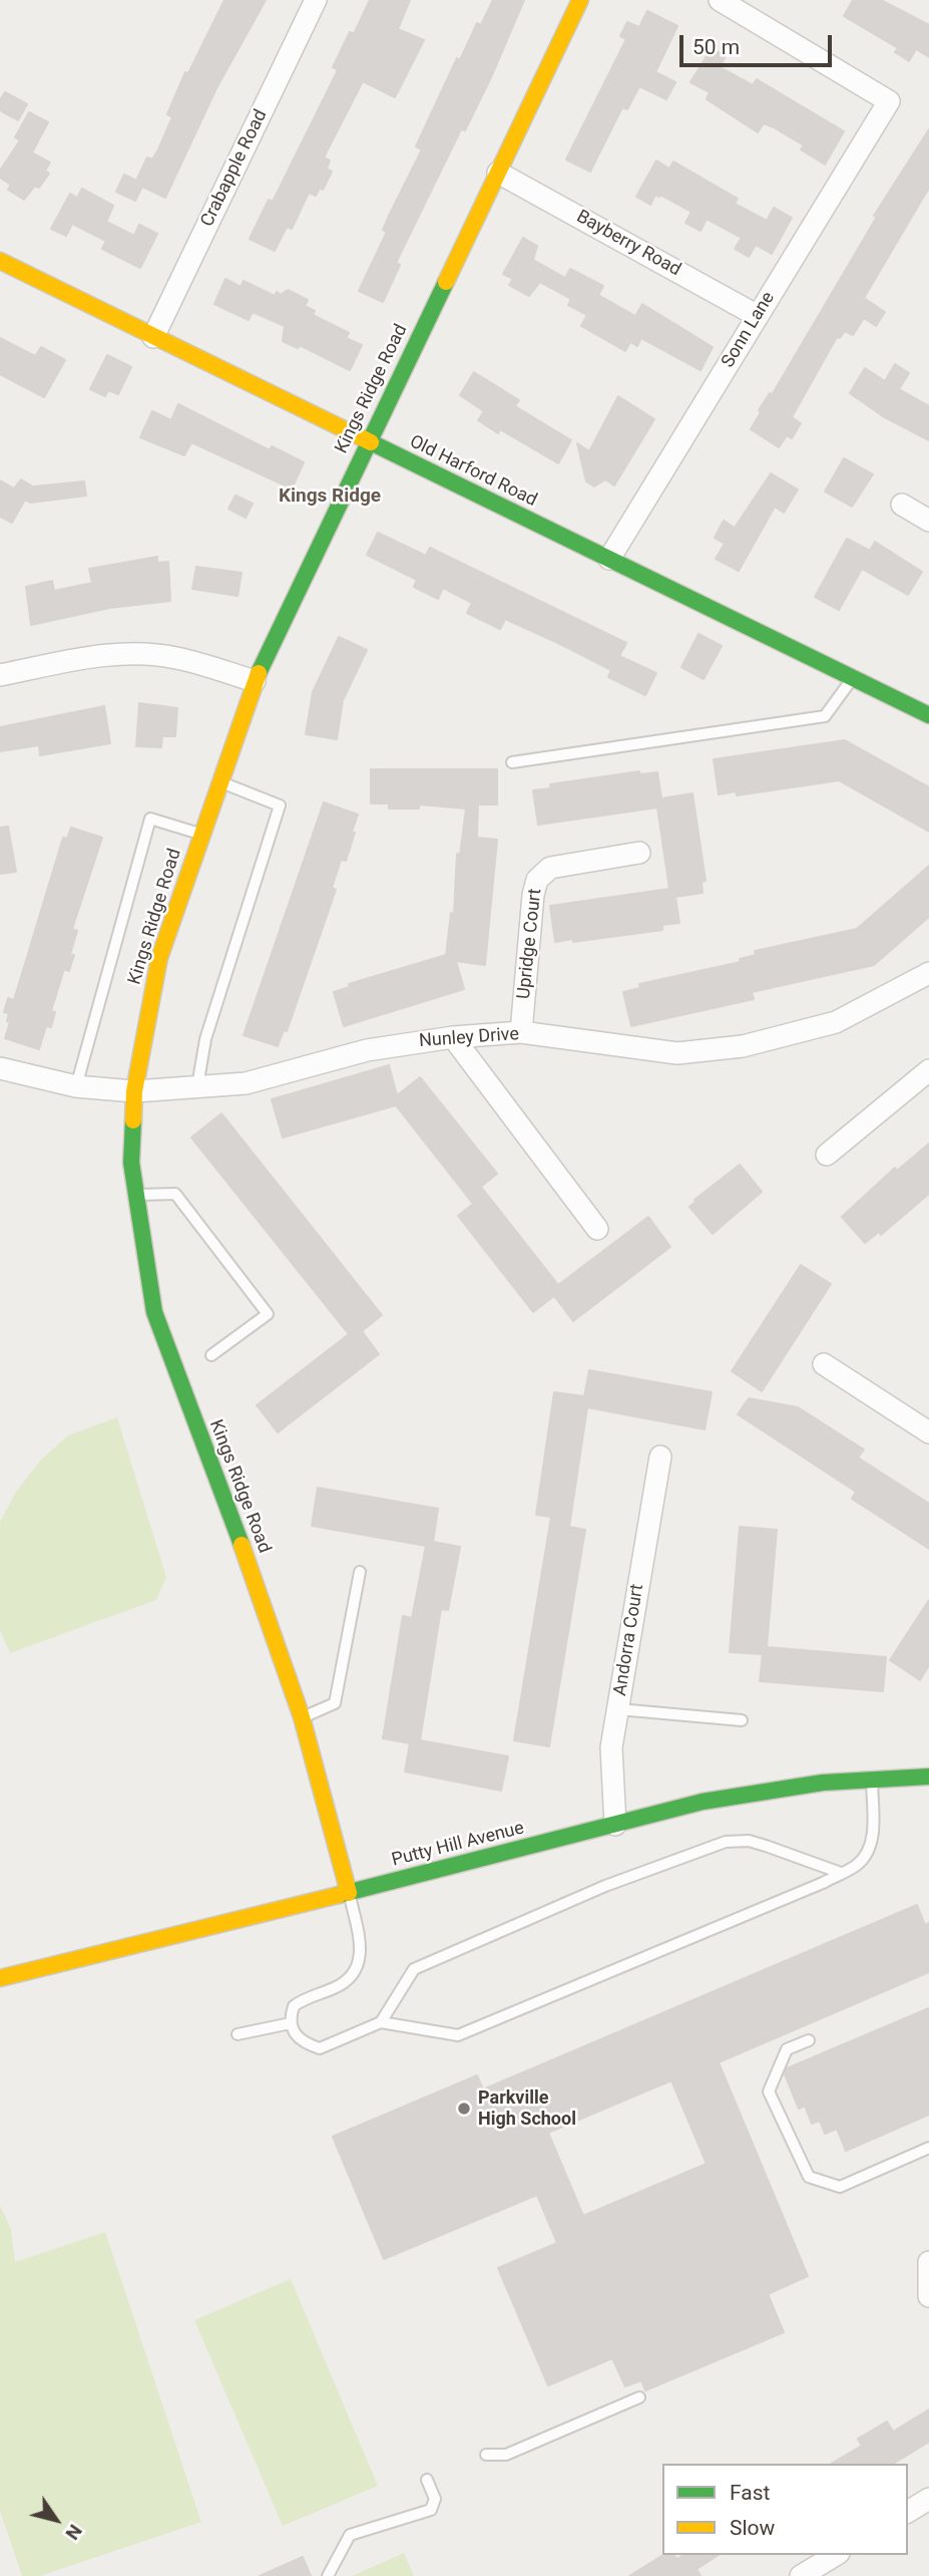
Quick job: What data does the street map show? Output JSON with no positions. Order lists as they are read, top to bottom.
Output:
{
  "streets": {
    "street": [
      "Crabapple Road",
      "Bayberry Road",
      "Sonn Lane",
      "Kings Ridge Road",
      "Old Harford Road",
      "Upridge Court",
      "Nunley Drive",
      "Andorra Court",
      "Putty Hill Avenue"
    ]
  },
  "crossings": [
    ["Crabapple Road", "Old Harford Road"],
    ["Bayberry Road", "Sonn Lane"],
    ["Bayberry Road", "Kings Ridge Road"],
    ["Sonn Lane", "Old Harford Road"],
    ["Kings Ridge Road", "Old Harford Road"],
    ["Kings Ridge Road", "Nunley Drive"],
    ["Kings Ridge Road", "Putty Hill Avenue"],
    ["Upridge Court", "Nunley Drive"],
    ["Andorra Court", "Putty Hill Avenue"]
  ],
  "districts": ["Kings Ridge"],
  "places": ["Parkville High School"],
  "legend": ["Fast", "Slow"],
  "scale_bar": "50 m",
  "north": "bottom right"
}
